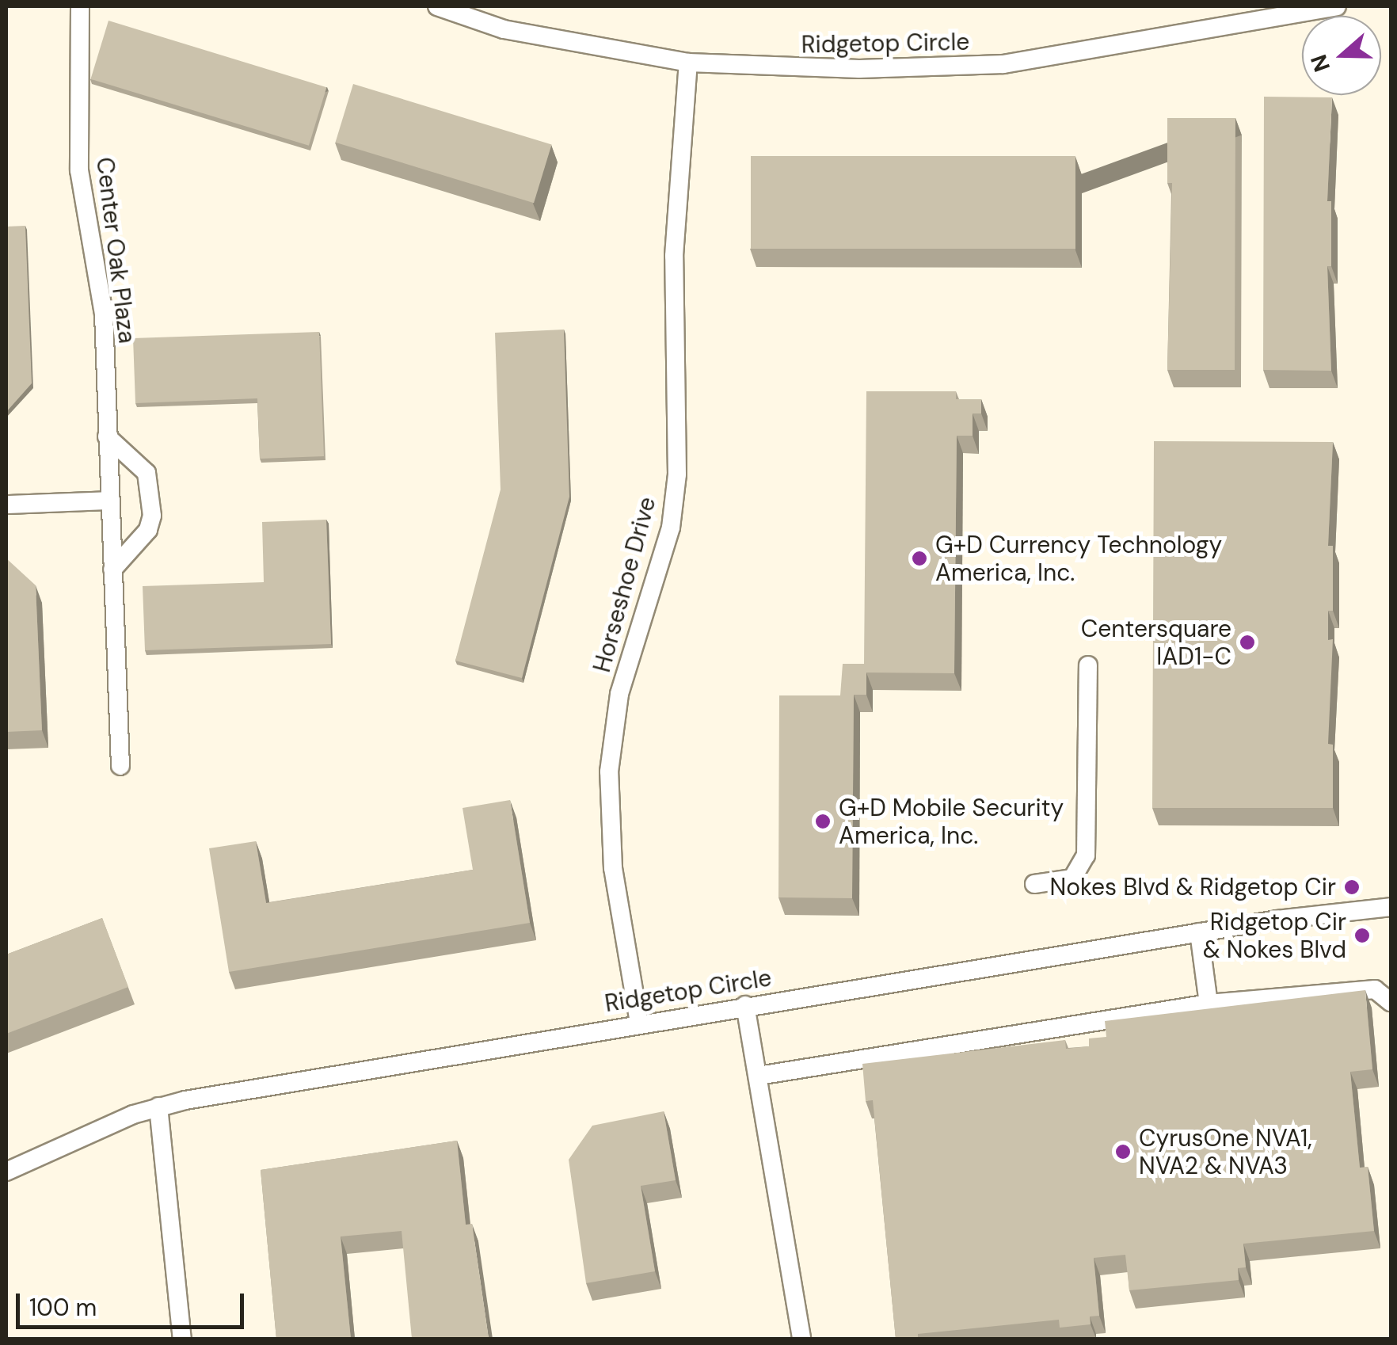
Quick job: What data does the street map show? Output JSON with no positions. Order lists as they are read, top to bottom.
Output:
{
  "streets": {
    "street": ["Ridgetop Circle", "Center Oak Plaza", "Horseshoe Drive"]
  },
  "crossings": [
    ["Ridgetop Circle", "Horseshoe Drive"]
  ],
  "places": [
    "G+D Currency Technology America, Inc.",
    "Centersquare IAD1-C",
    "G+D Mobile Security America, Inc.",
    "Nokes Blvd & Ridgetop Cir",
    "Ridgetop Cir & Nokes Blvd",
    "CyrusOne NVA1, NVA2 & NVA3"
  ],
  "scale_bar": "100 m",
  "north": "left"
}
